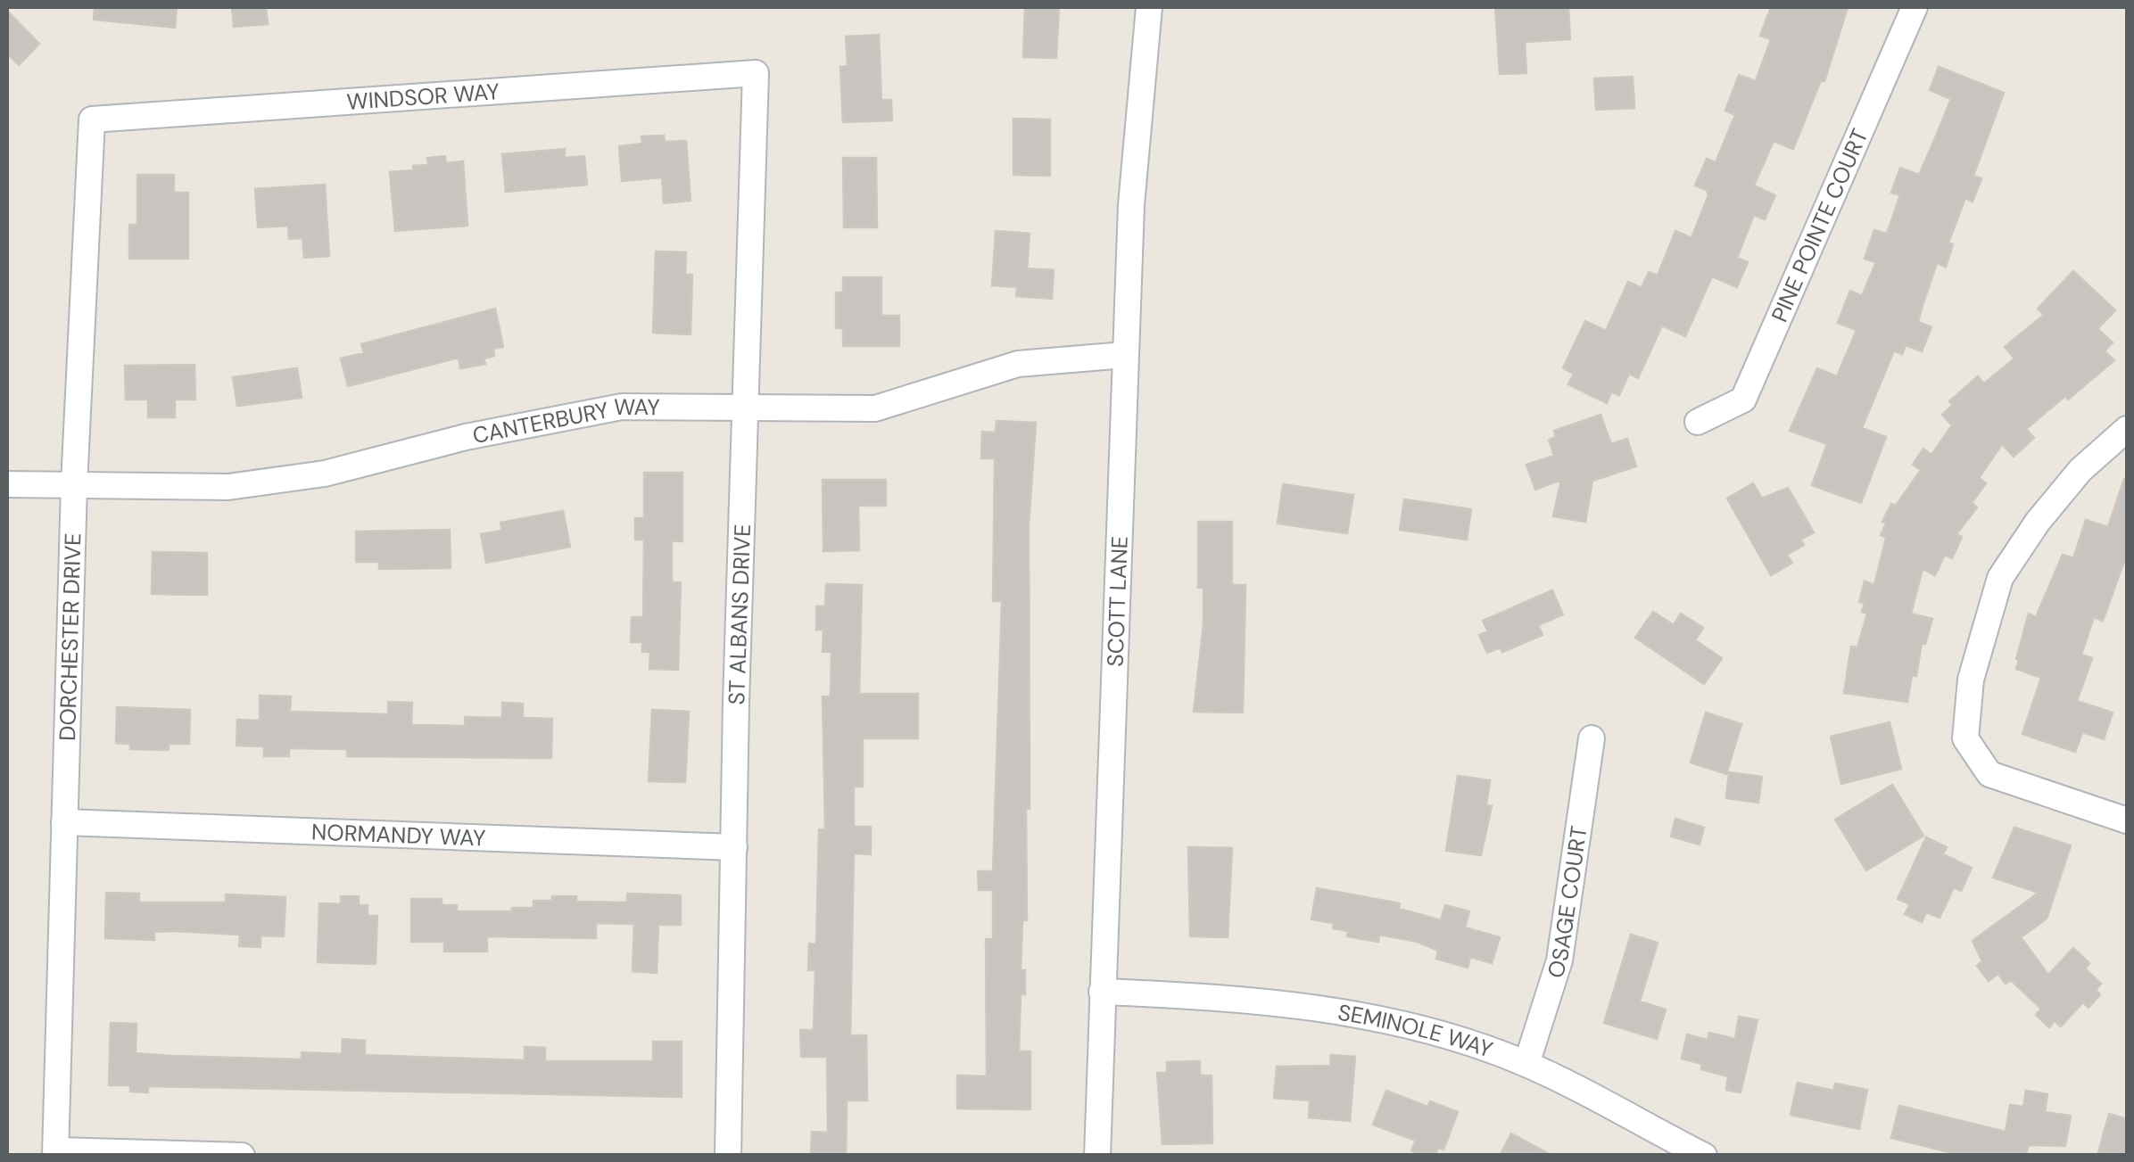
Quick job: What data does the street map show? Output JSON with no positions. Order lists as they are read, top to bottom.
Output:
{
  "streets": {
    "street": [
      "WINDSOR WAY",
      "PINE POINTE COURT",
      "CANTERBURY WAY",
      "SCOTT LANE",
      "ST ALBANS DRIVE",
      "DORCHESTER DRIVE",
      "NORMANDY WAY",
      "OSAGE COURT",
      "SEMINOLE WAY"
    ]
  },
  "crossings": [
    ["WINDSOR WAY", "ST ALBANS DRIVE"],
    ["WINDSOR WAY", "DORCHESTER DRIVE"],
    ["CANTERBURY WAY", "SCOTT LANE"],
    ["CANTERBURY WAY", "ST ALBANS DRIVE"],
    ["CANTERBURY WAY", "DORCHESTER DRIVE"],
    ["SCOTT LANE", "SEMINOLE WAY"],
    ["ST ALBANS DRIVE", "NORMANDY WAY"],
    ["DORCHESTER DRIVE", "NORMANDY WAY"],
    ["OSAGE COURT", "SEMINOLE WAY"]
  ]
}
